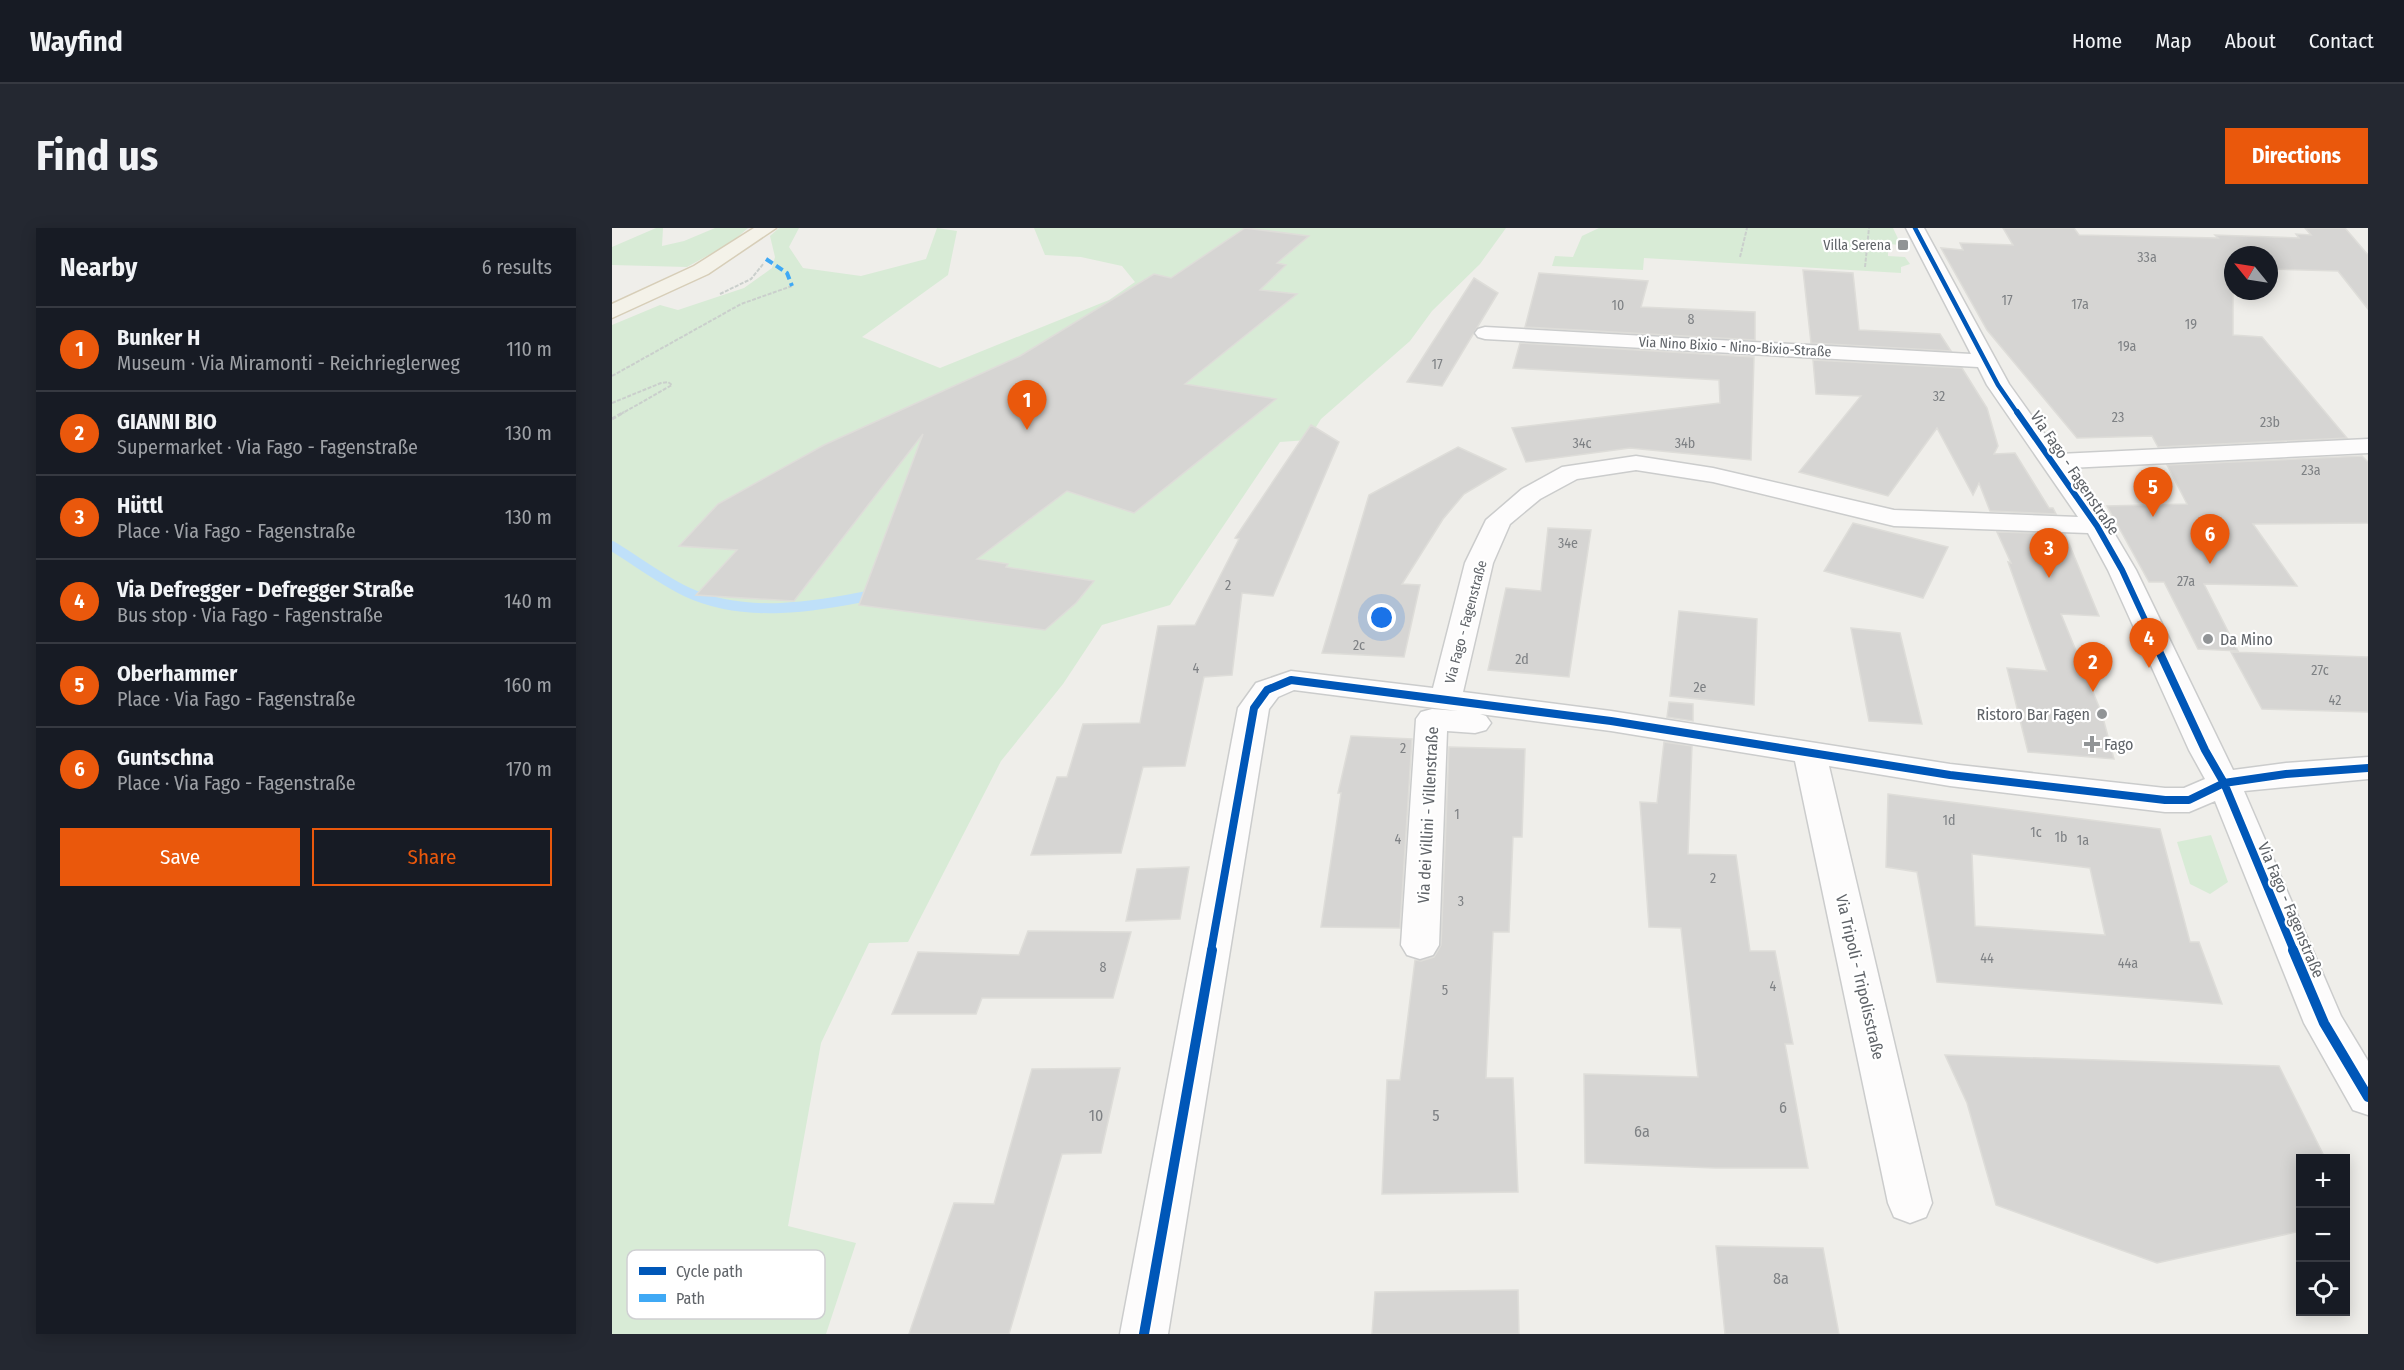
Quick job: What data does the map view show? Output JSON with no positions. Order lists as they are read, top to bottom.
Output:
{
  "streets": {
    "street": [
      "Via Nino Bixio - Nino-Bixio-Straße",
      "Via Fago - Fagenstraße",
      "Via dei Villini - Villenstraße",
      "Via Tripoli - Tripolisstraße"
    ]
  },
  "crossings": [
    ["Via Nino Bixio - Nino-Bixio-Straße", "Via Fago - Fagenstraße"]
  ],
  "places": {
    "transit": ["Villa Serena"],
    "other": ["Da Mino", "Ristoro Bar Fagen"],
    "health": ["Fago"]
  },
  "house_numbers": [
    "33a",
    "17",
    "17a",
    "10",
    "8",
    "19",
    "19a",
    "17",
    "32",
    "23",
    "23b",
    "34c",
    "34b",
    "23a",
    "34e",
    "27a",
    "2",
    "2c",
    "2d",
    "4",
    "27c",
    "2e",
    "42",
    "2",
    "1",
    "1d",
    "1c",
    "1b",
    "4",
    "1a",
    "2",
    "3",
    "44",
    "44a",
    "8",
    "4",
    "5",
    "6",
    "10",
    "5",
    "6a",
    "8a"
  ],
  "legend": ["Cycle path", "Path"],
  "north": "top left",
  "page": {
    "header": "Wayfind",
    "nav": [
      "Home",
      "Map",
      "About",
      "Contact"
    ],
    "buttons": [
      "Directions",
      ["Save", "Share"]
    ],
    "title": "Find us",
    "heading": ["Nearby", "6 results"],
    "list": [
      {
        "mark": "1",
        "name": "Bunker H",
        "note": "Museum · Via Miramonti - Reichrieglerweg",
        "value": "110 m"
      },
      {
        "mark": "2",
        "name": "GIANNI BIO",
        "note": "Supermarket · Via Fago - Fagenstraße",
        "value": "130 m"
      },
      {
        "mark": "3",
        "name": "Hüttl",
        "note": "Place · Via Fago - Fagenstraße",
        "value": "130 m"
      },
      {
        "mark": "4",
        "name": "Via Defregger - Defregger Straße",
        "note": "Bus stop · Via Fago - Fagenstraße",
        "value": "140 m"
      },
      {
        "mark": "5",
        "name": "Oberhammer",
        "note": "Place · Via Fago - Fagenstraße",
        "value": "160 m"
      },
      {
        "mark": "6",
        "name": "Guntschna",
        "note": "Place · Via Fago - Fagenstraße",
        "value": "170 m"
      }
    ],
    "pins": [
      "1",
      "5",
      "6",
      "3",
      "4",
      "2"
    ],
    "map_buttons": ["+", "−"]
  }
}
